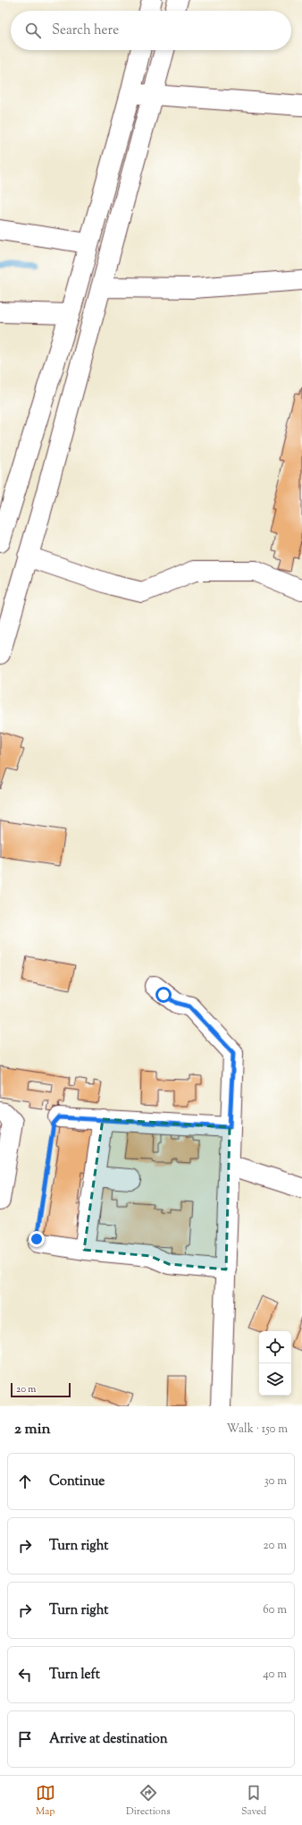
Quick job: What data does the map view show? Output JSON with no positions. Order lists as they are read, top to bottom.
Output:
{
  "scale_bar": "20 m",
  "page": {
    "search": "Search here",
    "scale": "20 m",
    "heading": ["2 min", "Walk · 150 m"],
    "list": [
      ["Continue", "30 m"],
      ["Turn right", "20 m"],
      ["Turn right", "60 m"],
      ["Turn left", "40 m"],
      "Arrive at destination"
    ],
    "nav": ["Map", "Directions", "Saved"]
  }
}
